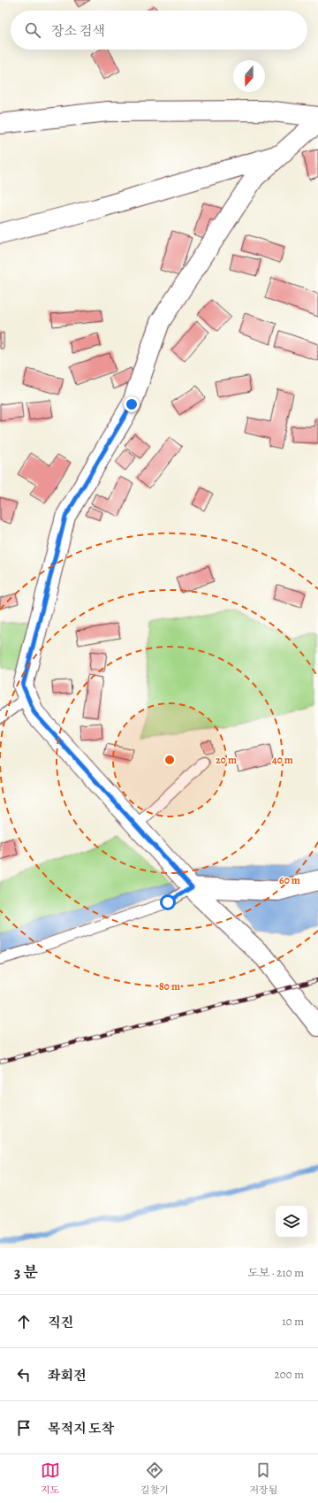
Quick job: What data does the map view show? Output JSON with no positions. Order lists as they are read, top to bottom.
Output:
{
  "north": "bottom",
  "page": {
    "search": "장소 검색",
    "heading": ["3 분", "도보 · 210 m"],
    "list": [
      ["직진", "10 m"],
      ["좌회전", "200 m"],
      "목적지 도착"
    ],
    "nav": ["지도", "길찾기", "저장됨"]
  },
  "rings": [
    "20 m",
    "40 m",
    "60 m",
    "80 m"
  ]
}
